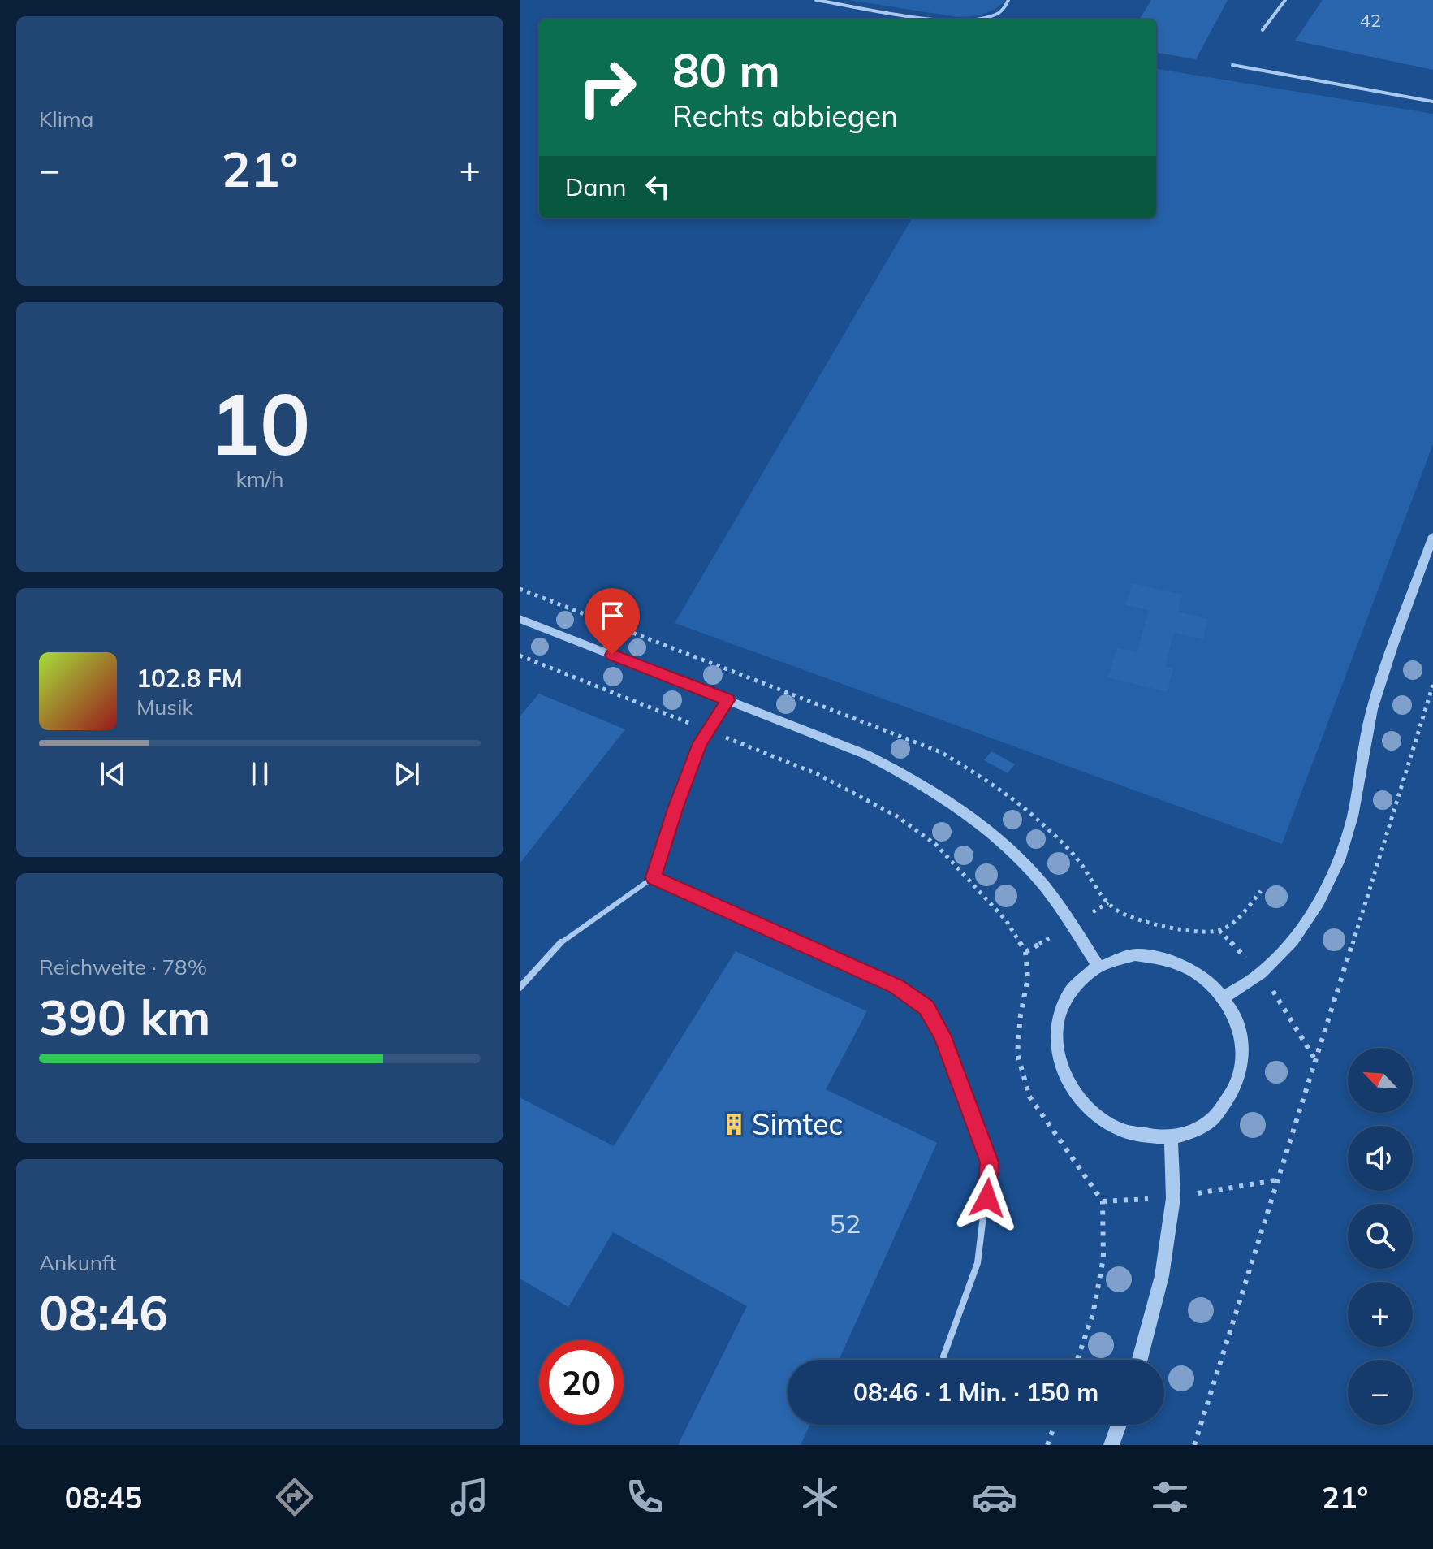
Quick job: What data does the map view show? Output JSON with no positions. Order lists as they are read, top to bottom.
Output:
{
  "places": {
    "building": ["Simtec"]
  },
  "house_numbers": ["42", "52"],
  "north": "top left",
  "page": {
    "tile": [
      "Klima",
      ["10", "km/h"],
      ["Reichweite · 78%", "390 km"],
      ["Ankunft", "08:46"]
    ],
    "turn": ["80 m", "Rechts abbiegen"],
    "heat": ["−", "21°", "+"],
    "then": "Dann",
    "song": ["102.8 FM", "Musik"],
    "map_buttons": ["+", "−"],
    "limit": "20",
    "trip": "08:46 · 1 Min. · 150 m",
    "tabs": ["08:45", "21°"]
  }
}
